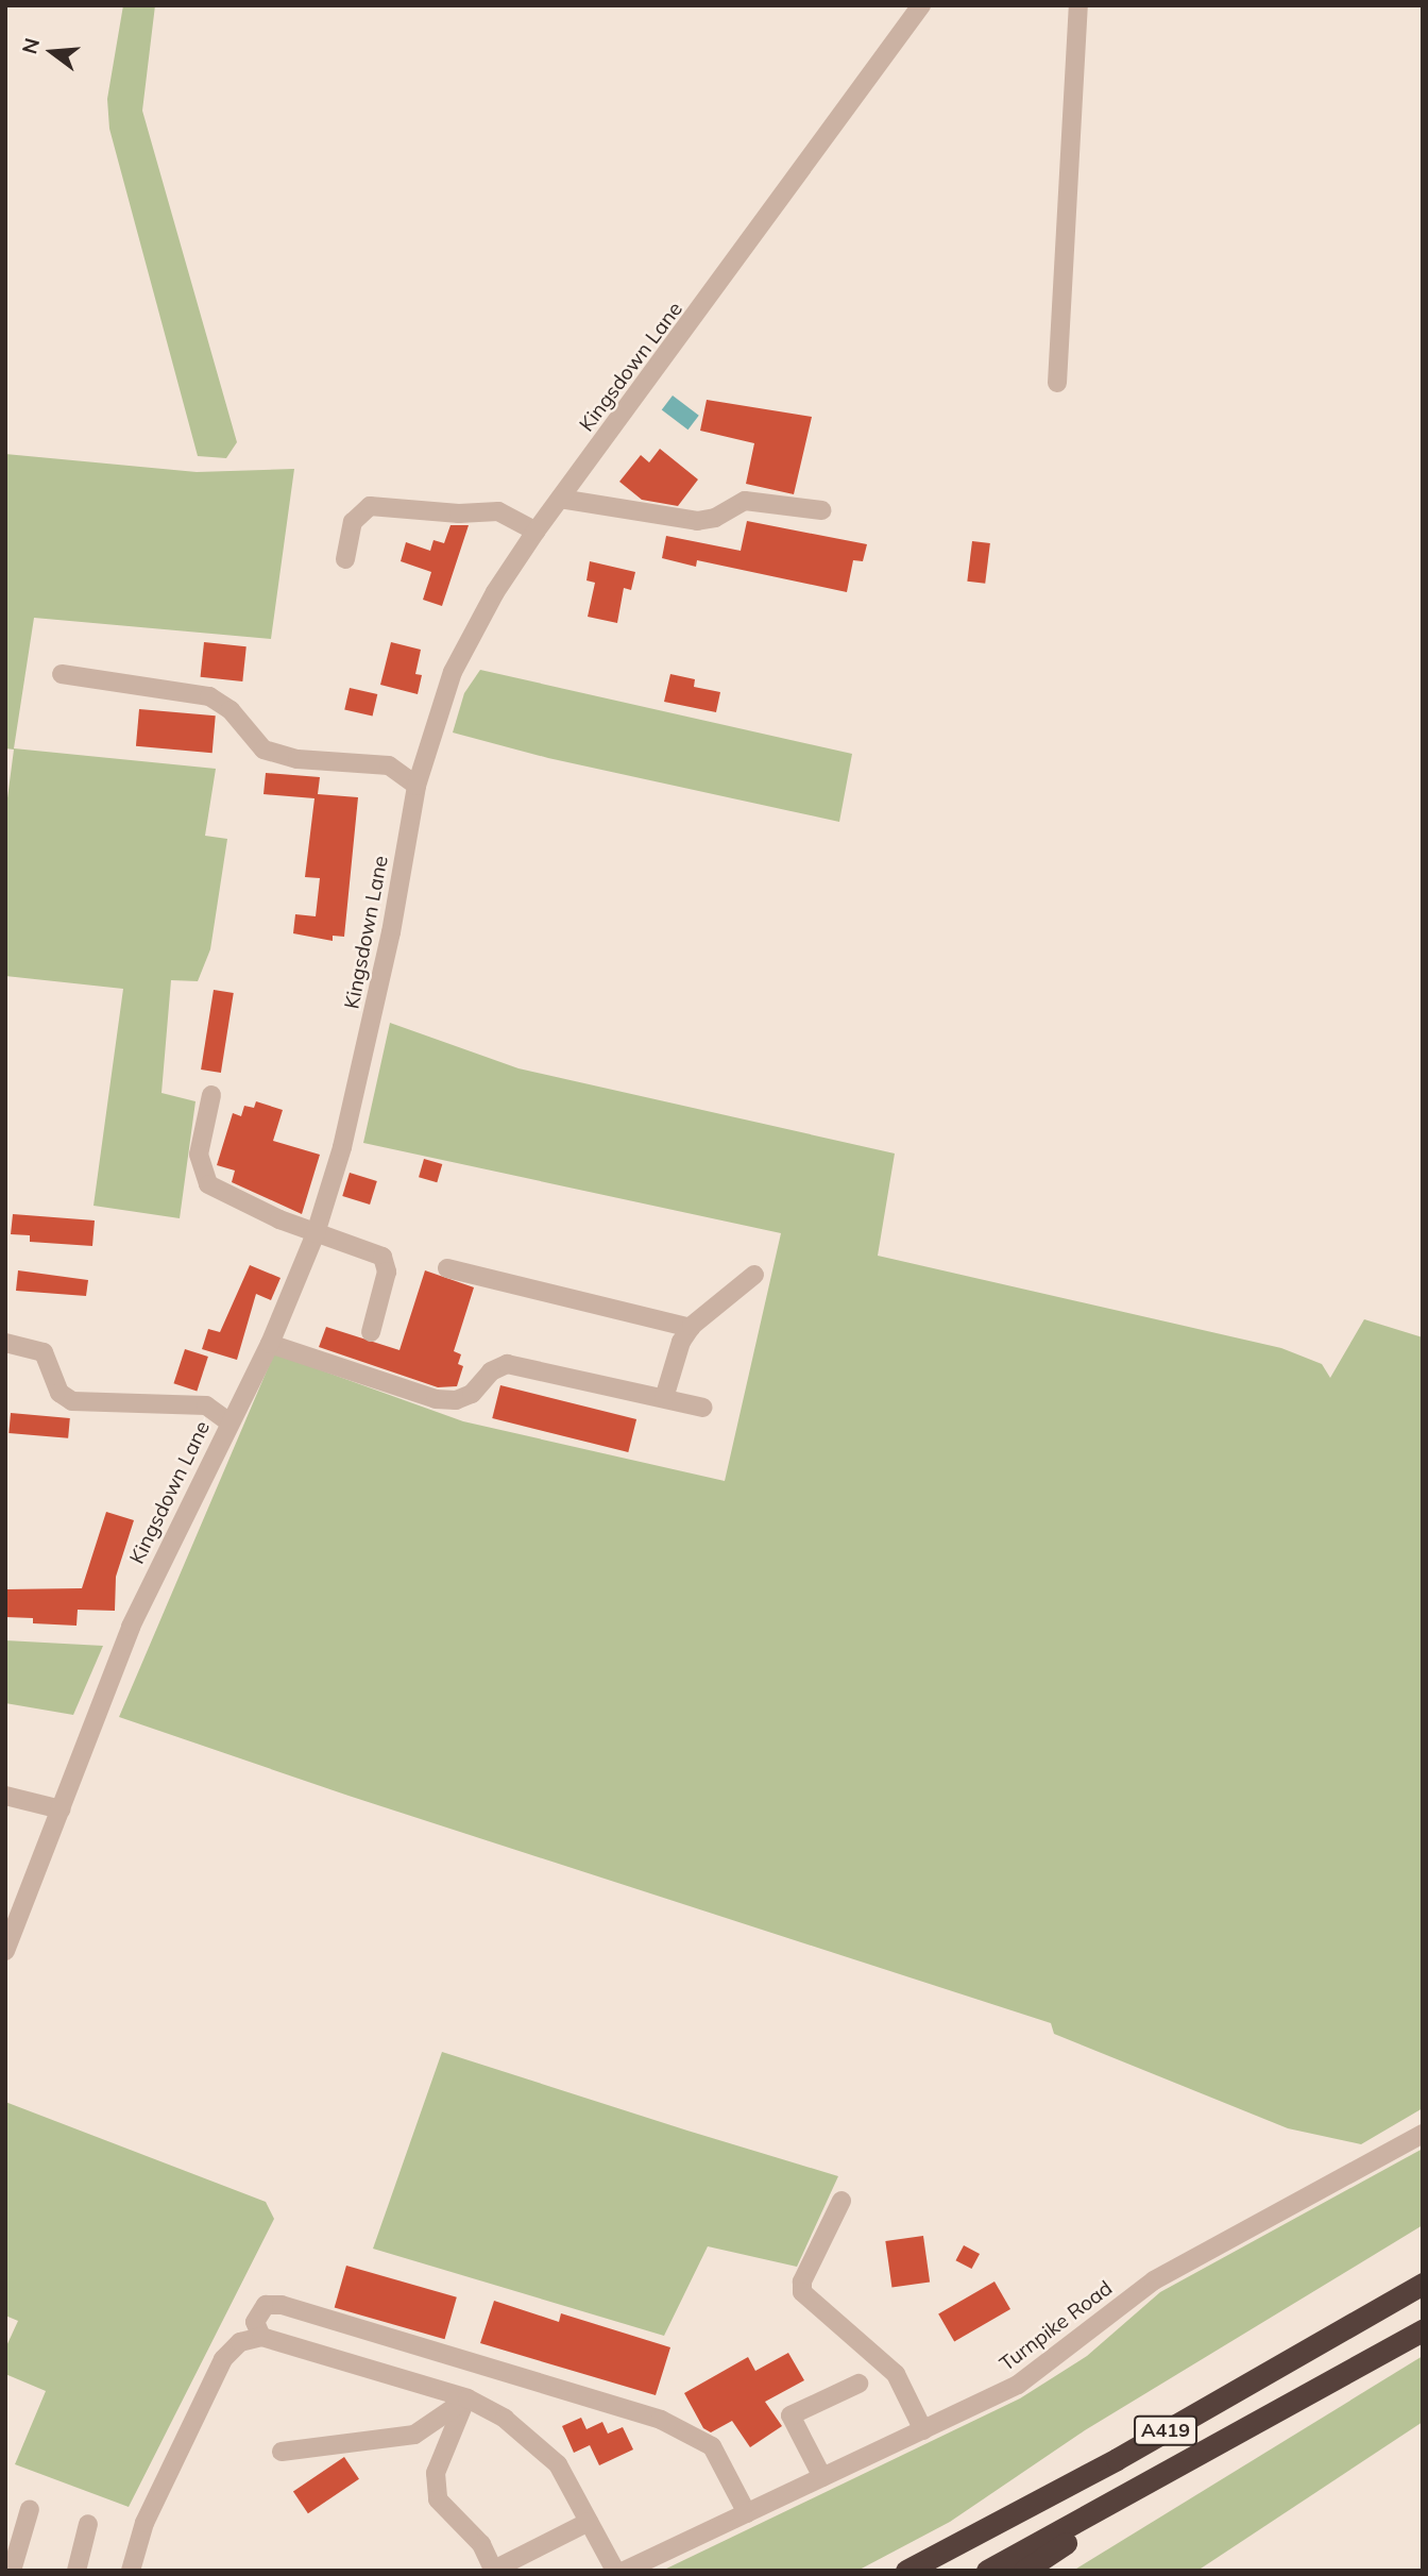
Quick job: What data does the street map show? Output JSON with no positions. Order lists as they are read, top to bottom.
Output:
{
  "streets": {
    "highway": ["A419"],
    "street": ["Kingsdown Lane", "Turnpike Road"]
  },
  "north": "left"
}
